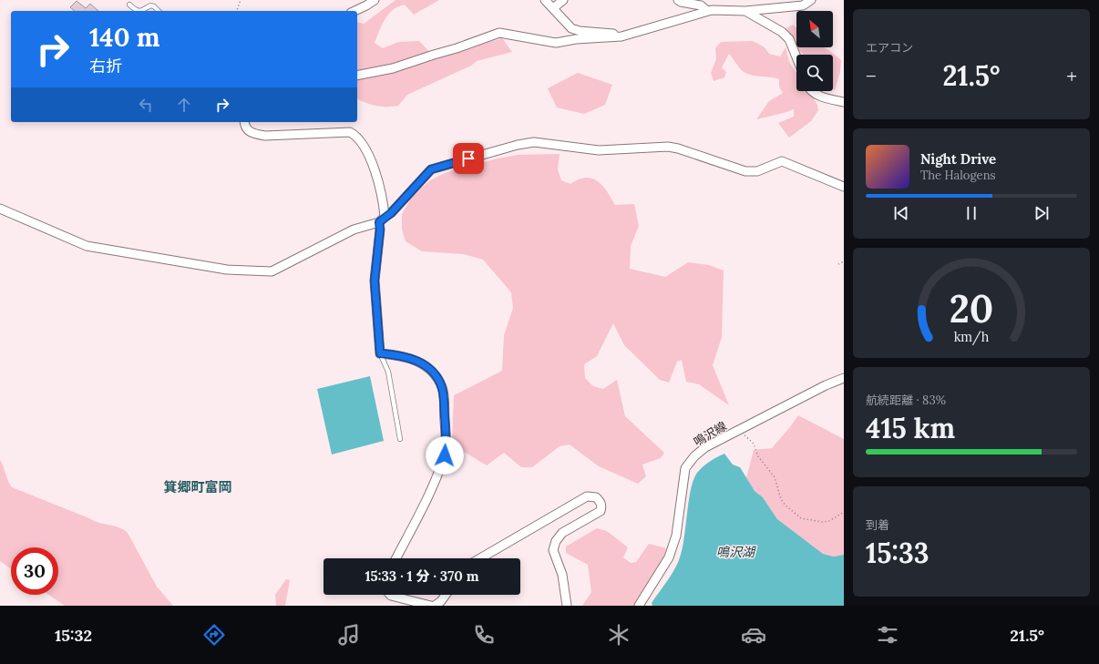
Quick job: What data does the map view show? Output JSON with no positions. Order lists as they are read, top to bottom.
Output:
{
  "streets": {
    "street": ["鳴沢線"]
  },
  "districts": ["箕郷町富岡"],
  "water": ["鳴沢湖"],
  "north": "top left",
  "page": {
    "tile": [
      "エアコン",
      ["航続距離 · 83%", "415 km"],
      ["到着", "15:33"]
    ],
    "turn": ["140 m", "右折"],
    "heat": ["−", "21.5°", "+"],
    "song": ["Night Drive", "The Halogens"],
    "limit": "30",
    "trip": "15:33 · 1 分 · 370 m",
    "tabs": ["15:32", "21.5°"],
    "gauge": ["20", "km/h"]
  }
}
